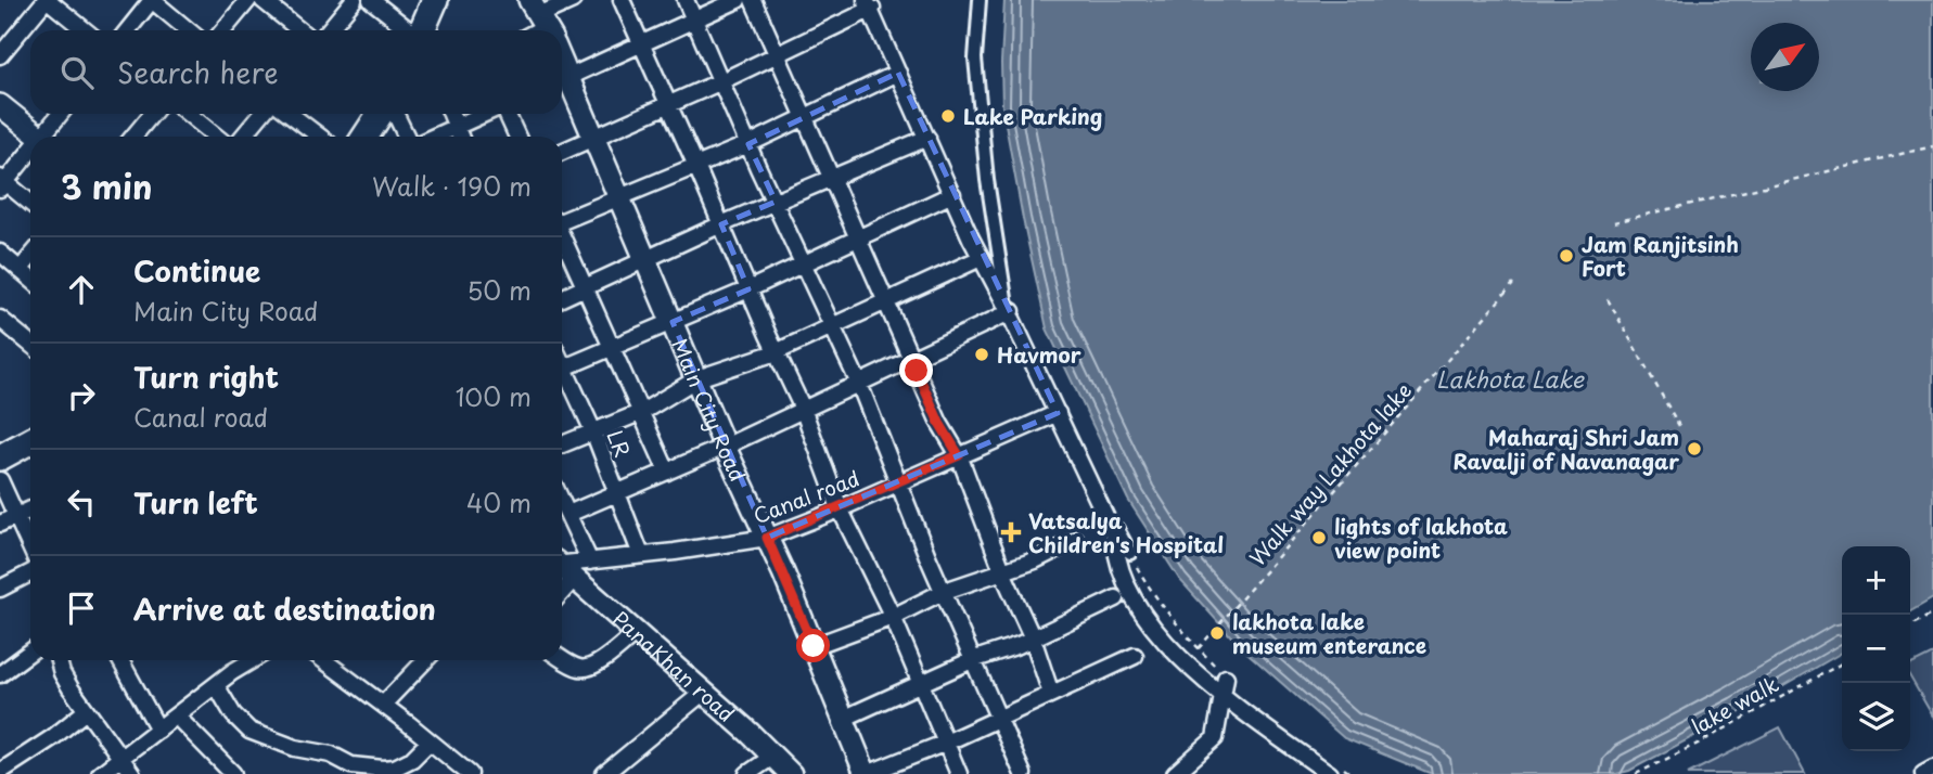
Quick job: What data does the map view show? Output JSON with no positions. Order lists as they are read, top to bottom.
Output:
{
  "streets": {
    "street": [
      "Main City Road",
      "LR",
      "Canal road",
      "PanaKhan road"
    ],
    "path": ["Walk way Lakhota lake", "lake walk"]
  },
  "crossings": [
    ["Main City Road", "Canal road"],
    ["LR", "Canal road"]
  ],
  "water": ["Lakhota Lake"],
  "places": {
    "other": [
      "Lake Parking",
      "Jam Ranjitsinh Fort",
      "Havmor",
      "Maharaj Shri Jam Ravalji of Navanagar",
      "lights of lakhota view point",
      "lakhota lake museum enterance"
    ],
    "health": ["Vatsalya Children's Hospital"]
  },
  "north": "top right",
  "page": {
    "search": "Search here",
    "heading": ["3 min", "Walk · 190 m"],
    "list": [
      ["Continue", "Main City Road", "50 m"],
      ["Turn right", "Canal road", "100 m"],
      ["Turn left", "40 m"],
      "Arrive at destination"
    ],
    "map_buttons": ["+", "−"]
  }
}
